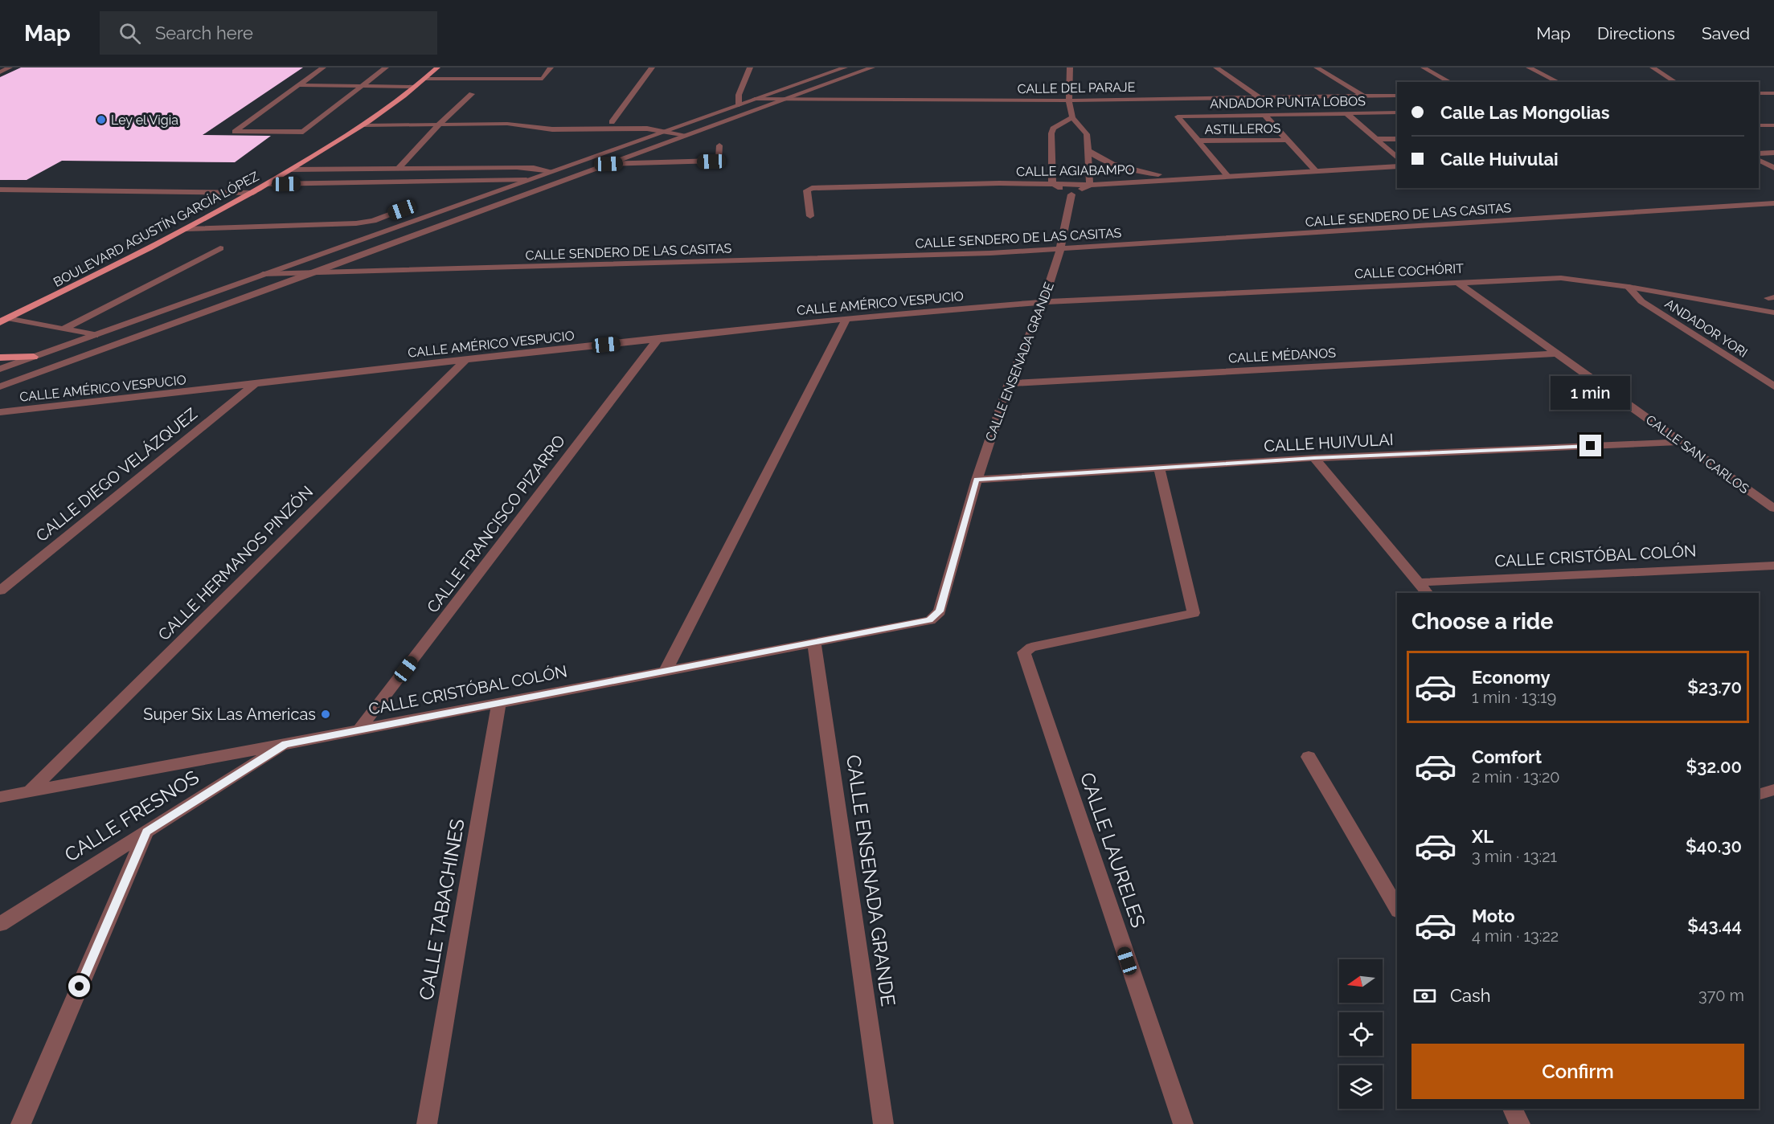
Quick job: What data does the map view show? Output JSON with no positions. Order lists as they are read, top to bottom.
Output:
{
  "streets": {
    "main road": ["BOULEVARD AGUSTÍN GARCÍA LÓPEZ"],
    "street": [
      "CALLE DEL PARAJE",
      "ANDADOR PUNTA LOBOS",
      "ASTILLEROS",
      "CALLE AGIABAMPO",
      "CALLE SENDERO DE LAS CASITAS",
      "CALLE COCHÓRIT",
      "CALLE AMÉRICO VESPUCIO",
      "ANDADOR YORI",
      "CALLE MÉDANOS",
      "CALLE ENSENADA GRANDE",
      "CALLE HUIVULAI",
      "CALLE SAN CARLOS",
      "CALLE DIEGO VELÁZQUEZ",
      "CALLE FRANCISCO PIZARRO",
      "CALLE CRISTÓBAL COLÓN",
      "CALLE HERMANOS PINZÓN",
      "CALLE FRESNOS",
      "CALLE LAURELES",
      "CALLE TABACHINES"
    ]
  },
  "crossings": [
    ["ANDADOR PUNTA LOBOS", "ASTILLEROS"],
    ["CALLE SENDERO DE LAS CASITAS", "CALLE ENSENADA GRANDE"],
    ["CALLE COCHÓRIT", "CALLE AMÉRICO VESPUCIO"],
    ["CALLE COCHÓRIT", "ANDADOR YORI"],
    ["CALLE COCHÓRIT", "CALLE ENSENADA GRANDE"],
    ["CALLE COCHÓRIT", "CALLE SAN CARLOS"],
    ["CALLE AMÉRICO VESPUCIO", "CALLE ENSENADA GRANDE"],
    ["CALLE AMÉRICO VESPUCIO", "CALLE DIEGO VELÁZQUEZ"],
    ["CALLE AMÉRICO VESPUCIO", "CALLE FRANCISCO PIZARRO"],
    ["CALLE AMÉRICO VESPUCIO", "CALLE HERMANOS PINZÓN"],
    ["CALLE MÉDANOS", "CALLE ENSENADA GRANDE"],
    ["CALLE MÉDANOS", "CALLE SAN CARLOS"],
    ["CALLE ENSENADA GRANDE", "CALLE HUIVULAI"],
    ["CALLE ENSENADA GRANDE", "CALLE CRISTÓBAL COLÓN"],
    ["CALLE HUIVULAI", "CALLE SAN CARLOS"],
    ["CALLE HUIVULAI", "CALLE LAURELES"],
    ["CALLE FRANCISCO PIZARRO", "CALLE CRISTÓBAL COLÓN"],
    ["CALLE CRISTÓBAL COLÓN", "CALLE HERMANOS PINZÓN"],
    ["CALLE CRISTÓBAL COLÓN", "CALLE FRESNOS"],
    ["CALLE CRISTÓBAL COLÓN", "CALLE TABACHINES"]
  ],
  "places": ["Ley el Vigia", "Super Six Las Americas"],
  "north": "left",
  "page": {
    "header": "Map",
    "search": "Search here",
    "nav": ["Map", "Directions", "Saved"],
    "banner": ["Calle Las Mongolias", "Calle Huivulai"],
    "bubble": "1 min",
    "heading": "Choose a ride",
    "list": [
      {
        "name": "Economy",
        "note": "1 min · 13:19",
        "value": "$23.70"
      },
      {
        "name": "Comfort",
        "note": "2 min · 13:20",
        "value": "$32.00"
      },
      {
        "name": "XL",
        "note": "3 min · 13:21",
        "value": "$40.30"
      },
      {
        "name": "Moto",
        "note": "4 min · 13:22",
        "value": "$43.44"
      }
    ],
    "pay": ["Cash", "370 m"],
    "buttons": "Confirm"
  }
}
